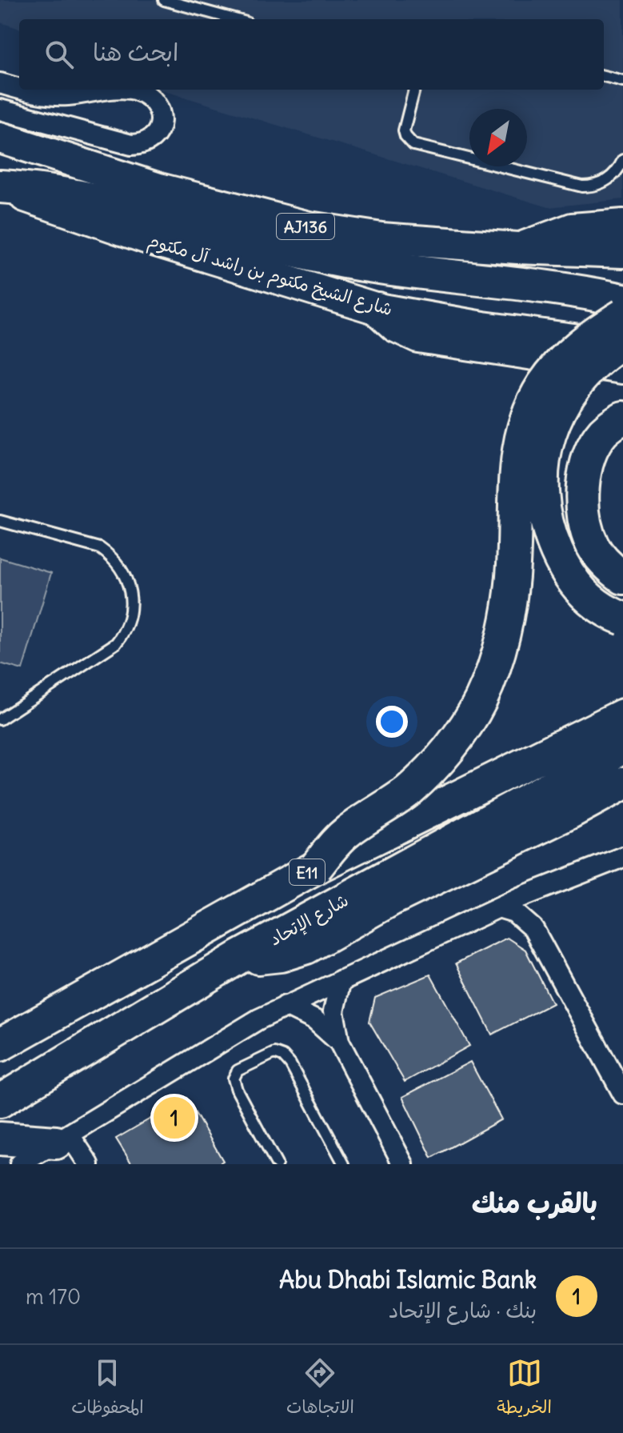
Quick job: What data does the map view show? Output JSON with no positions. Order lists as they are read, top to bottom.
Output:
{
  "streets": {
    "highway": ["E11", "شارع الإتحاد"],
    "main road": ["AJ136", "شارع الشيخ مكتوم بن راشد آل مكتوم"]
  },
  "north": "bottom left",
  "page": {
    "search": "ابحث هنا",
    "pins": "1",
    "heading": "بالقرب منك",
    "list": [
      {
        "mark": "1",
        "name": "Abu Dhabi Islamic Bank",
        "note": "بنك · شارع الإتحاد",
        "value": "170 m"
      }
    ],
    "nav": ["الخريطة", "الاتجاهات", "المحفوظات"]
  }
}
